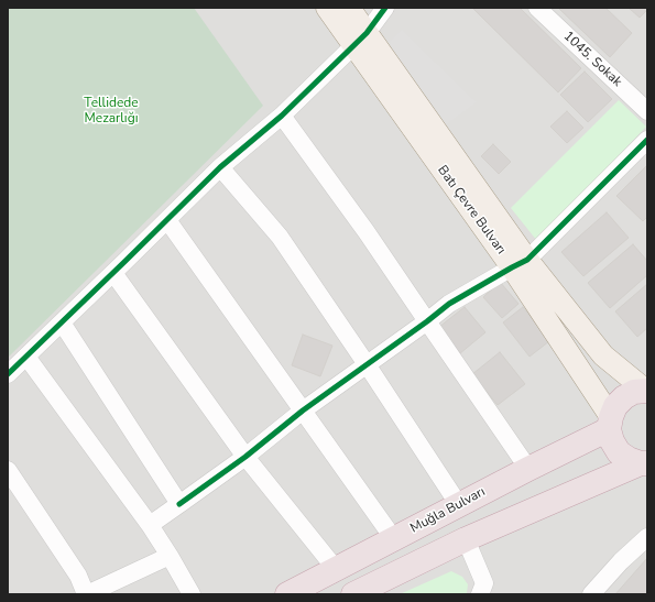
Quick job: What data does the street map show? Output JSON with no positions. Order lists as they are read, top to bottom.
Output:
{
  "streets": {
    "highway": ["Muğla Bulvarı"],
    "main road": ["Batı Çevre Bulvarı"],
    "street": ["1045. Sokak"]
  },
  "crossings": [
    ["Batı Çevre Bulvarı", "Muğla Bulvarı"]
  ],
  "parks": ["Tellidede Mezarlığı"]
}
